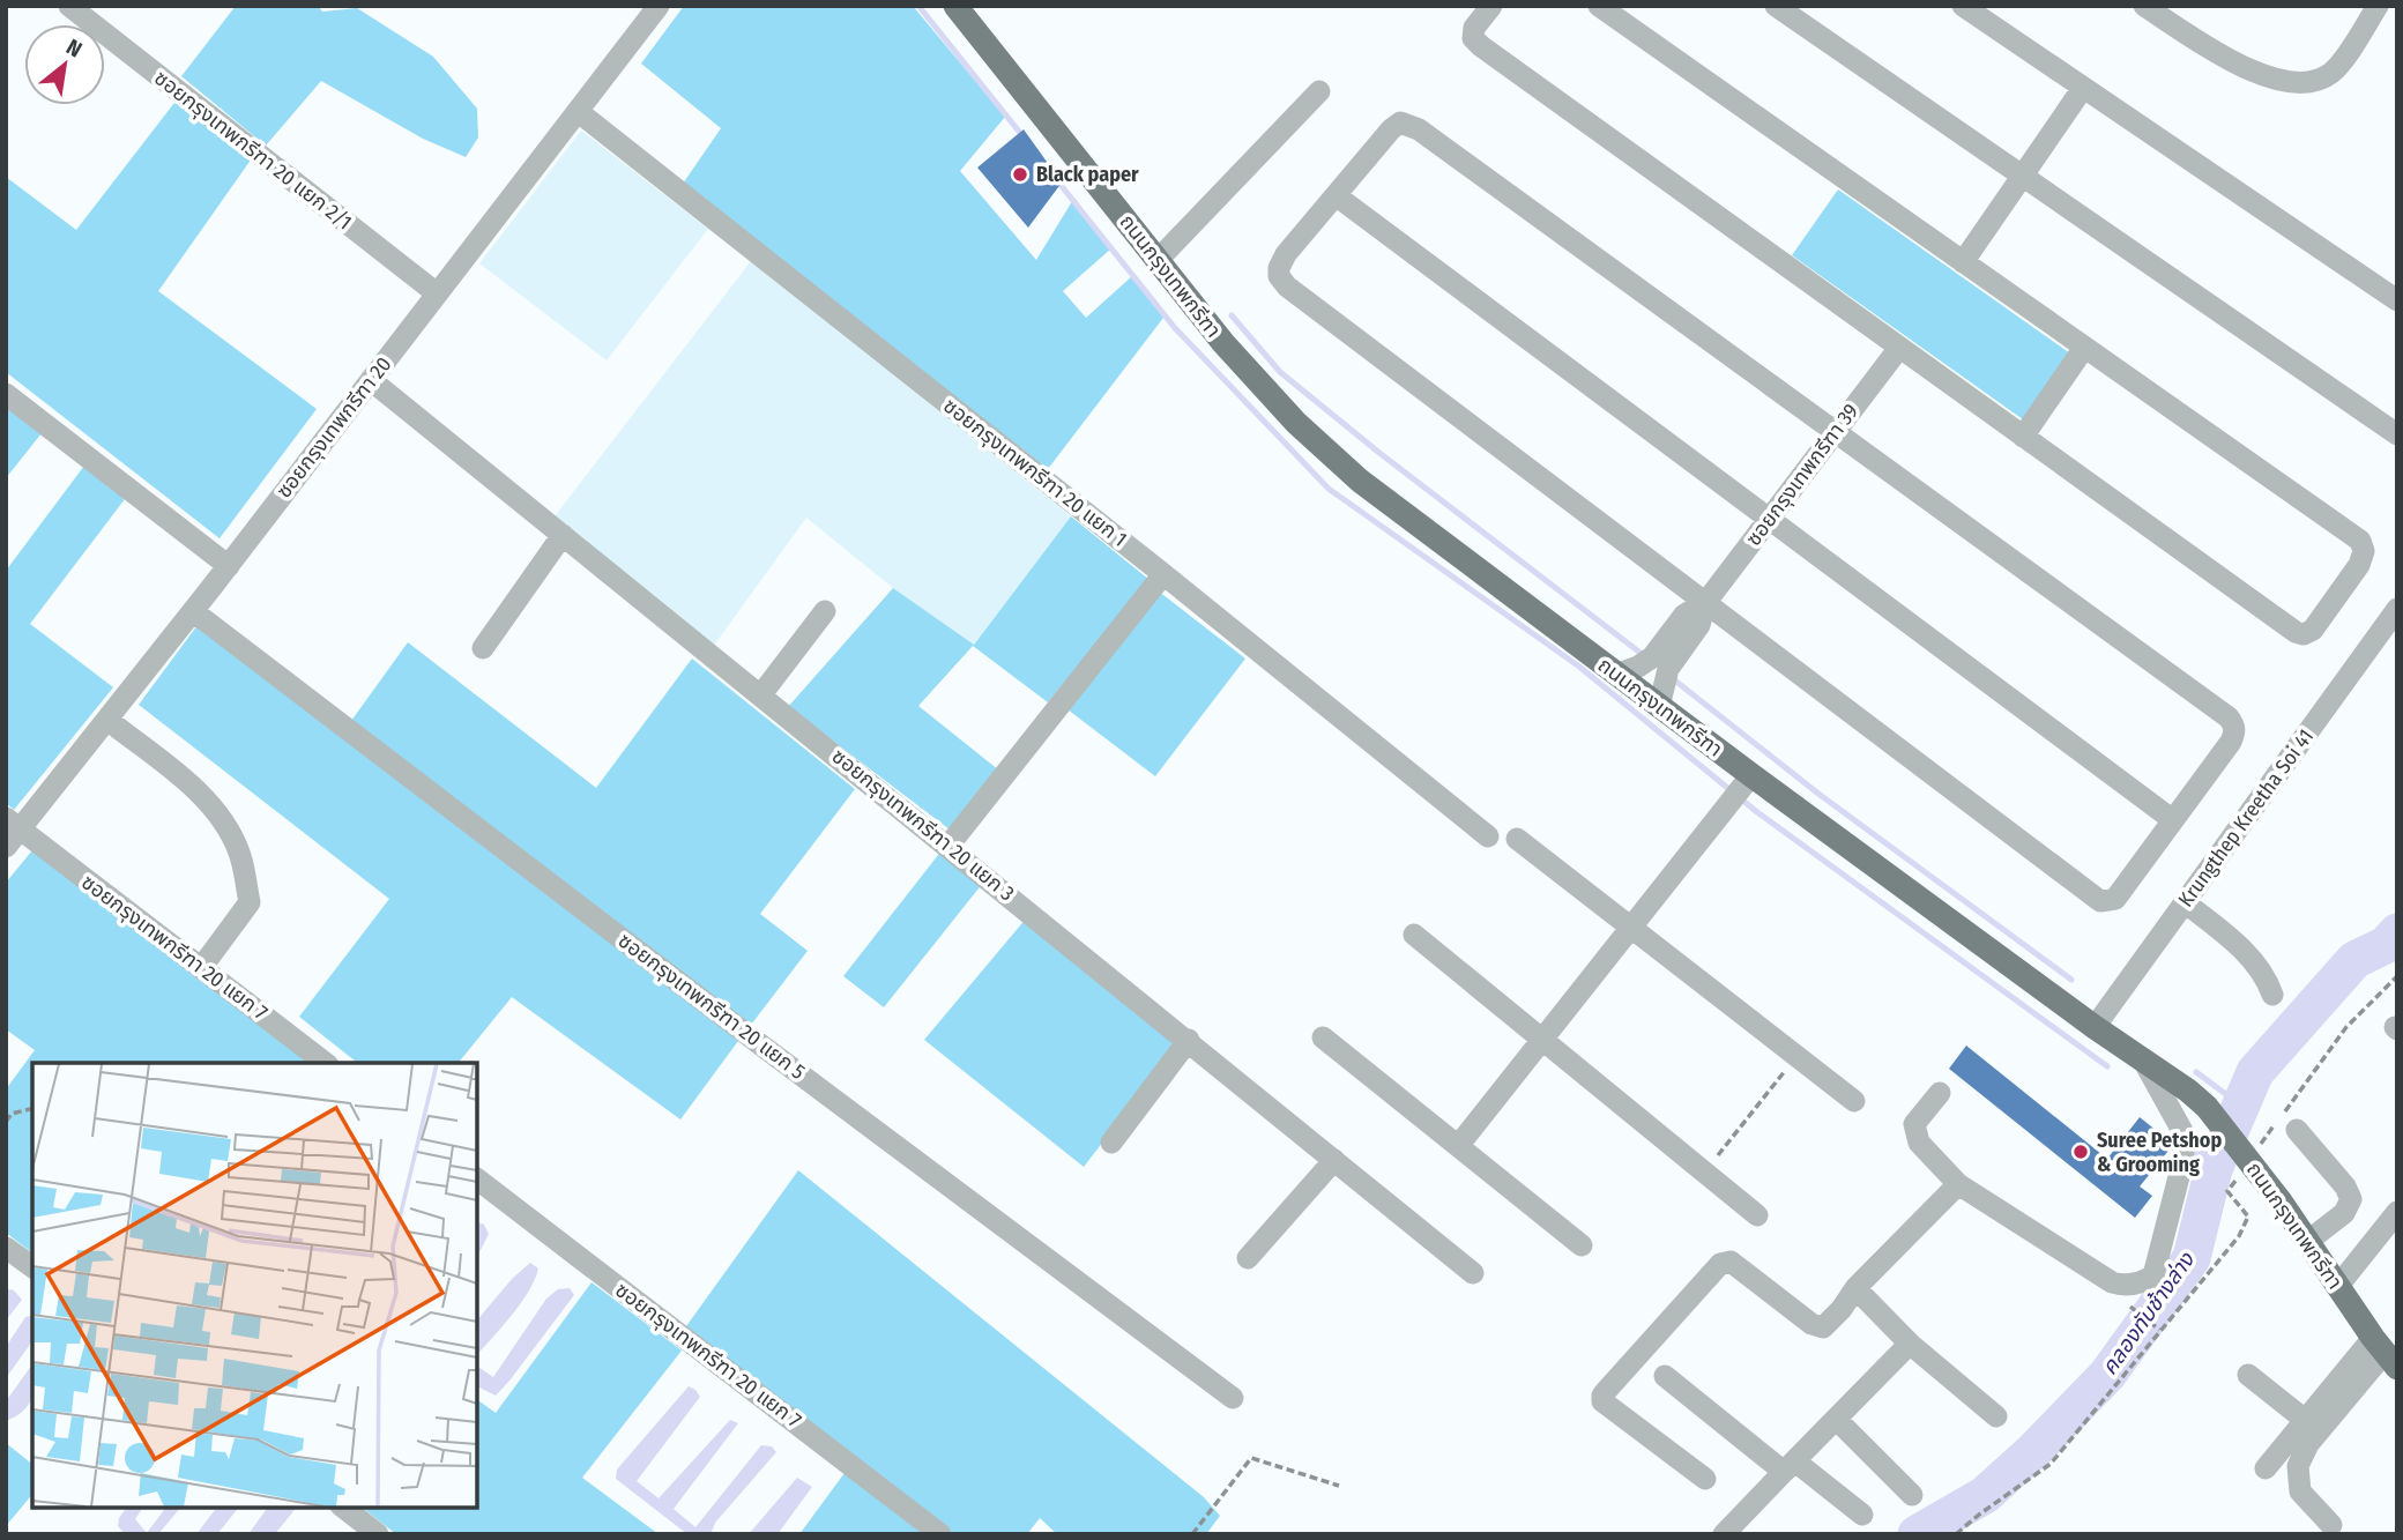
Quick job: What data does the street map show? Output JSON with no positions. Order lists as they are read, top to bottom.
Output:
{
  "streets": {
    "main road": ["ถนนกรุงเทพกรีฑา"],
    "street": [
      "ซอยกรุงเทพกรีฑา 20 แยก 2/1",
      "ซอยกรุงเทพกรีฑา 20",
      "ซอยกรุงเทพกรีฑา 20 แยก 1",
      "ซอยกรุงเทพกรีฑา 39",
      "Krungthep Kreetha Soi 41",
      "ซอยกรุงเทพกรีฑา 20 แยก 3",
      "ซอยกรุงเทพกรีฑา 20 แยก 7",
      "ซอยกรุงเทพกรีฑา 20 แยก 5"
    ]
  },
  "crossings": [
    ["ซอยกรุงเทพกรีฑา 20 แยก 2/1", "ซอยกรุงเทพกรีฑา 20"],
    ["ถนนกรุงเทพกรีฑา", "ซอยกรุงเทพกรีฑา 39"],
    ["ถนนกรุงเทพกรีฑา", "Krungthep Kreetha Soi 41"],
    ["ซอยกรุงเทพกรีฑา 20", "ซอยกรุงเทพกรีฑา 20 แยก 1"],
    ["ซอยกรุงเทพกรีฑา 20", "ซอยกรุงเทพกรีฑา 20 แยก 3"],
    ["ซอยกรุงเทพกรีฑา 20", "ซอยกรุงเทพกรีฑา 20 แยก 7"],
    ["ซอยกรุงเทพกรีฑา 20", "ซอยกรุงเทพกรีฑา 20 แยก 5"]
  ],
  "water": ["คลองทับช้างล่าง"],
  "places": ["Black paper", "Suree Petshop & Grooming"],
  "north": "top right"
}
